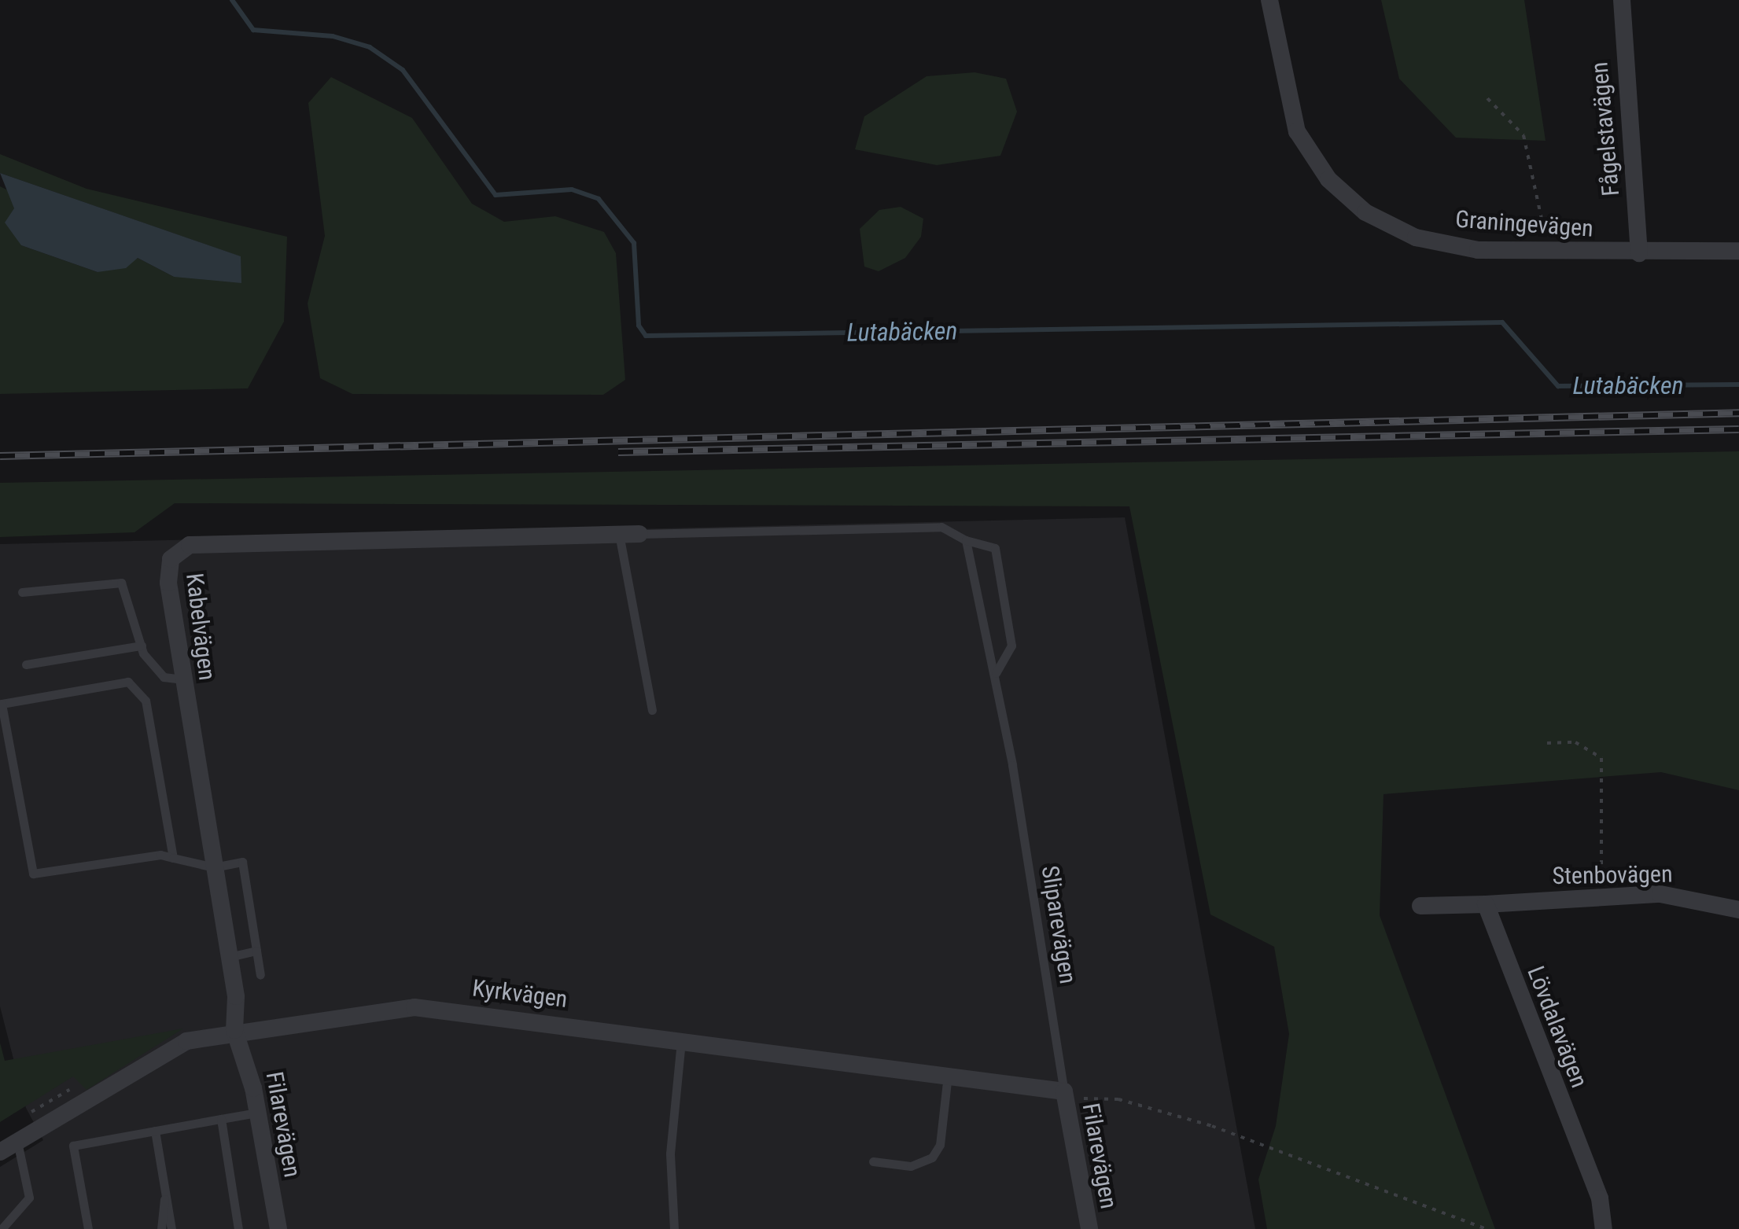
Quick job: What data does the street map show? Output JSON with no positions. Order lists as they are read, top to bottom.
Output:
{
  "streets": {
    "street": [
      "Fågelstavägen",
      "Graningevägen",
      "Kabelvägen",
      "Stenbovägen",
      "Kyrkvägen",
      "Lövdalavägen",
      "Filarevägen"
    ],
    "lane": ["Sliparevägen"]
  },
  "crossings": [
    ["Fågelstavägen", "Graningevägen"],
    ["Kabelvägen", "Kyrkvägen"],
    ["Kabelvägen", "Filarevägen"],
    ["Stenbovägen", "Lövdalavägen"],
    ["Sliparevägen", "Kyrkvägen"],
    ["Sliparevägen", "Filarevägen"],
    ["Kyrkvägen", "Filarevägen"]
  ],
  "water": ["Lutabäcken"]
}
